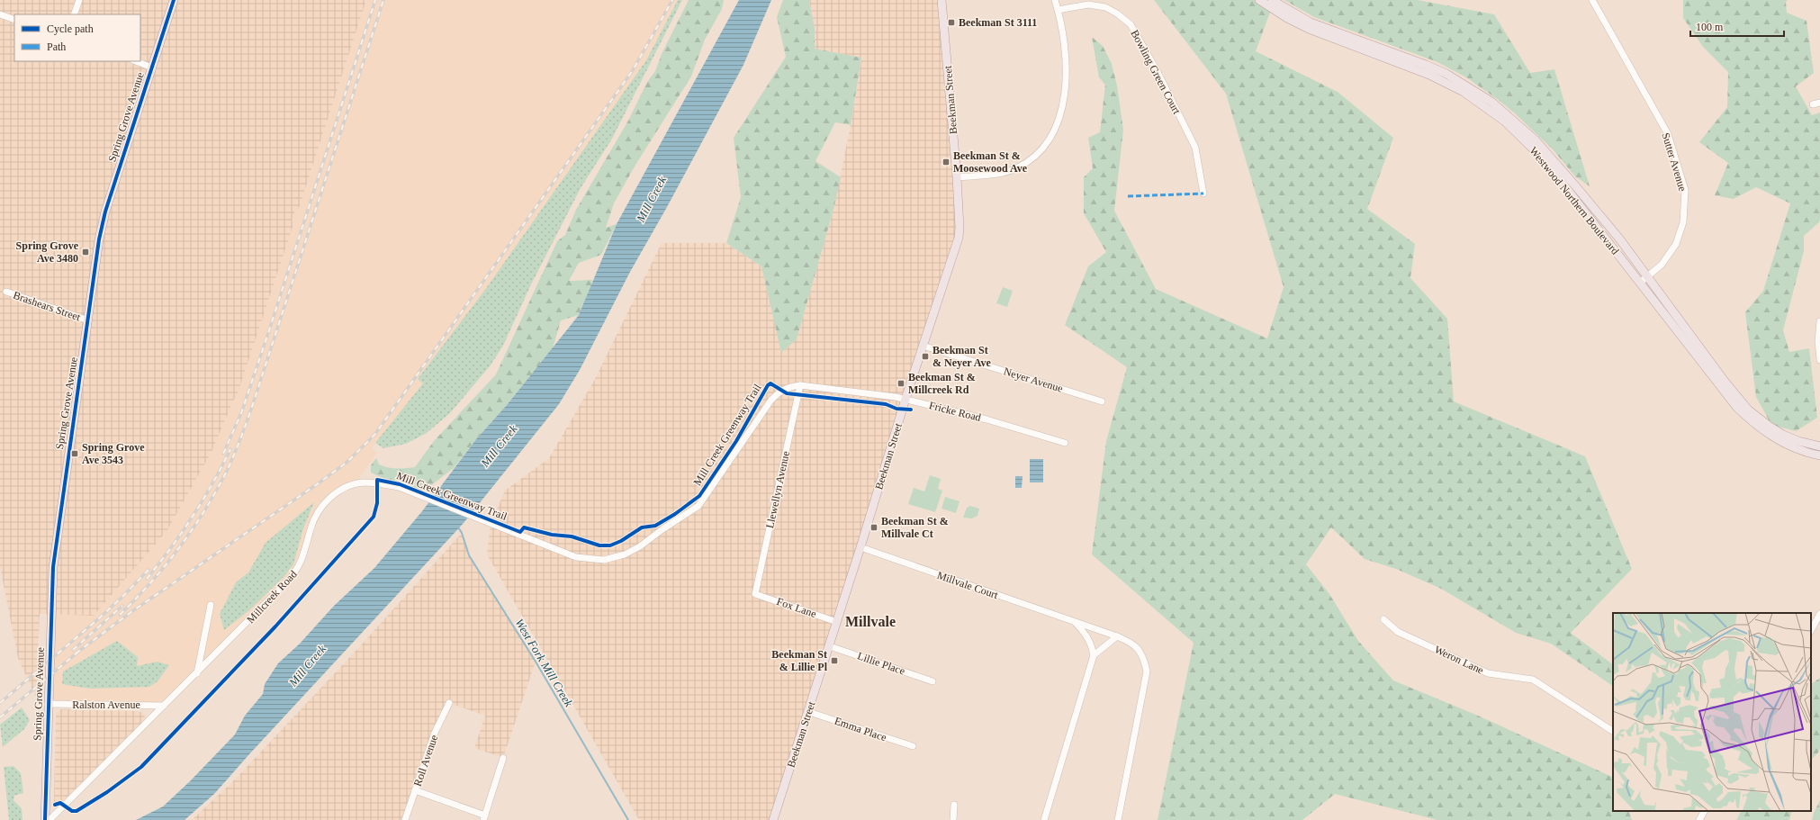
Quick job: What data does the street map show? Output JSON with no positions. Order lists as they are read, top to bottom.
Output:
{
  "streets": {
    "main road": ["Beekman Street", "Spring Grove Avenue", "Westwood Northern Boulevard"],
    "street": [
      "Bowling Green Court",
      "Sutter Avenue",
      "Brashears Street",
      "Neyer Avenue",
      "Fricke Road",
      "Llewellyn Avenue",
      "Millvale Court",
      "Millcreek Road",
      "Fox Lane",
      "Weron Lane",
      "Lillie Place",
      "Ralston Avenue",
      "Emma Place",
      "Roll Avenue"
    ],
    "cycle path": ["Mill Creek Greenway Trail"]
  },
  "crossings": [
    ["Beekman Street", "Neyer Avenue"],
    ["Beekman Street", "Fricke Road"],
    ["Beekman Street", "Millvale Court"],
    ["Beekman Street", "Fox Lane"],
    ["Beekman Street", "Lillie Place"],
    ["Beekman Street", "Emma Place"],
    ["Spring Grove Avenue", "Brashears Street"],
    ["Spring Grove Avenue", "Ralston Avenue"],
    ["Sutter Avenue", "Westwood Northern Boulevard"],
    ["Fricke Road", "Llewellyn Avenue"],
    ["Fricke Road", "Millcreek Road"],
    ["Llewellyn Avenue", "Millcreek Road"],
    ["Llewellyn Avenue", "Fox Lane"],
    ["Millcreek Road", "Ralston Avenue"]
  ],
  "districts": ["Millvale"],
  "water": ["Mill Creek", "West Fork Mill Creek"],
  "places": {
    "transit": [
      "Beekman St 3111",
      "Beekman St & Moosewood Ave",
      "Spring Grove Ave 3480",
      "Beekman St & Neyer Ave",
      "Beekman St & Millcreek Rd",
      "Spring Grove Ave 3543",
      "Beekman St & Millvale Ct",
      "Beekman St & Lillie Pl"
    ]
  },
  "legend": ["Cycle path", "Path"],
  "scale_bar": "100 m"
}
